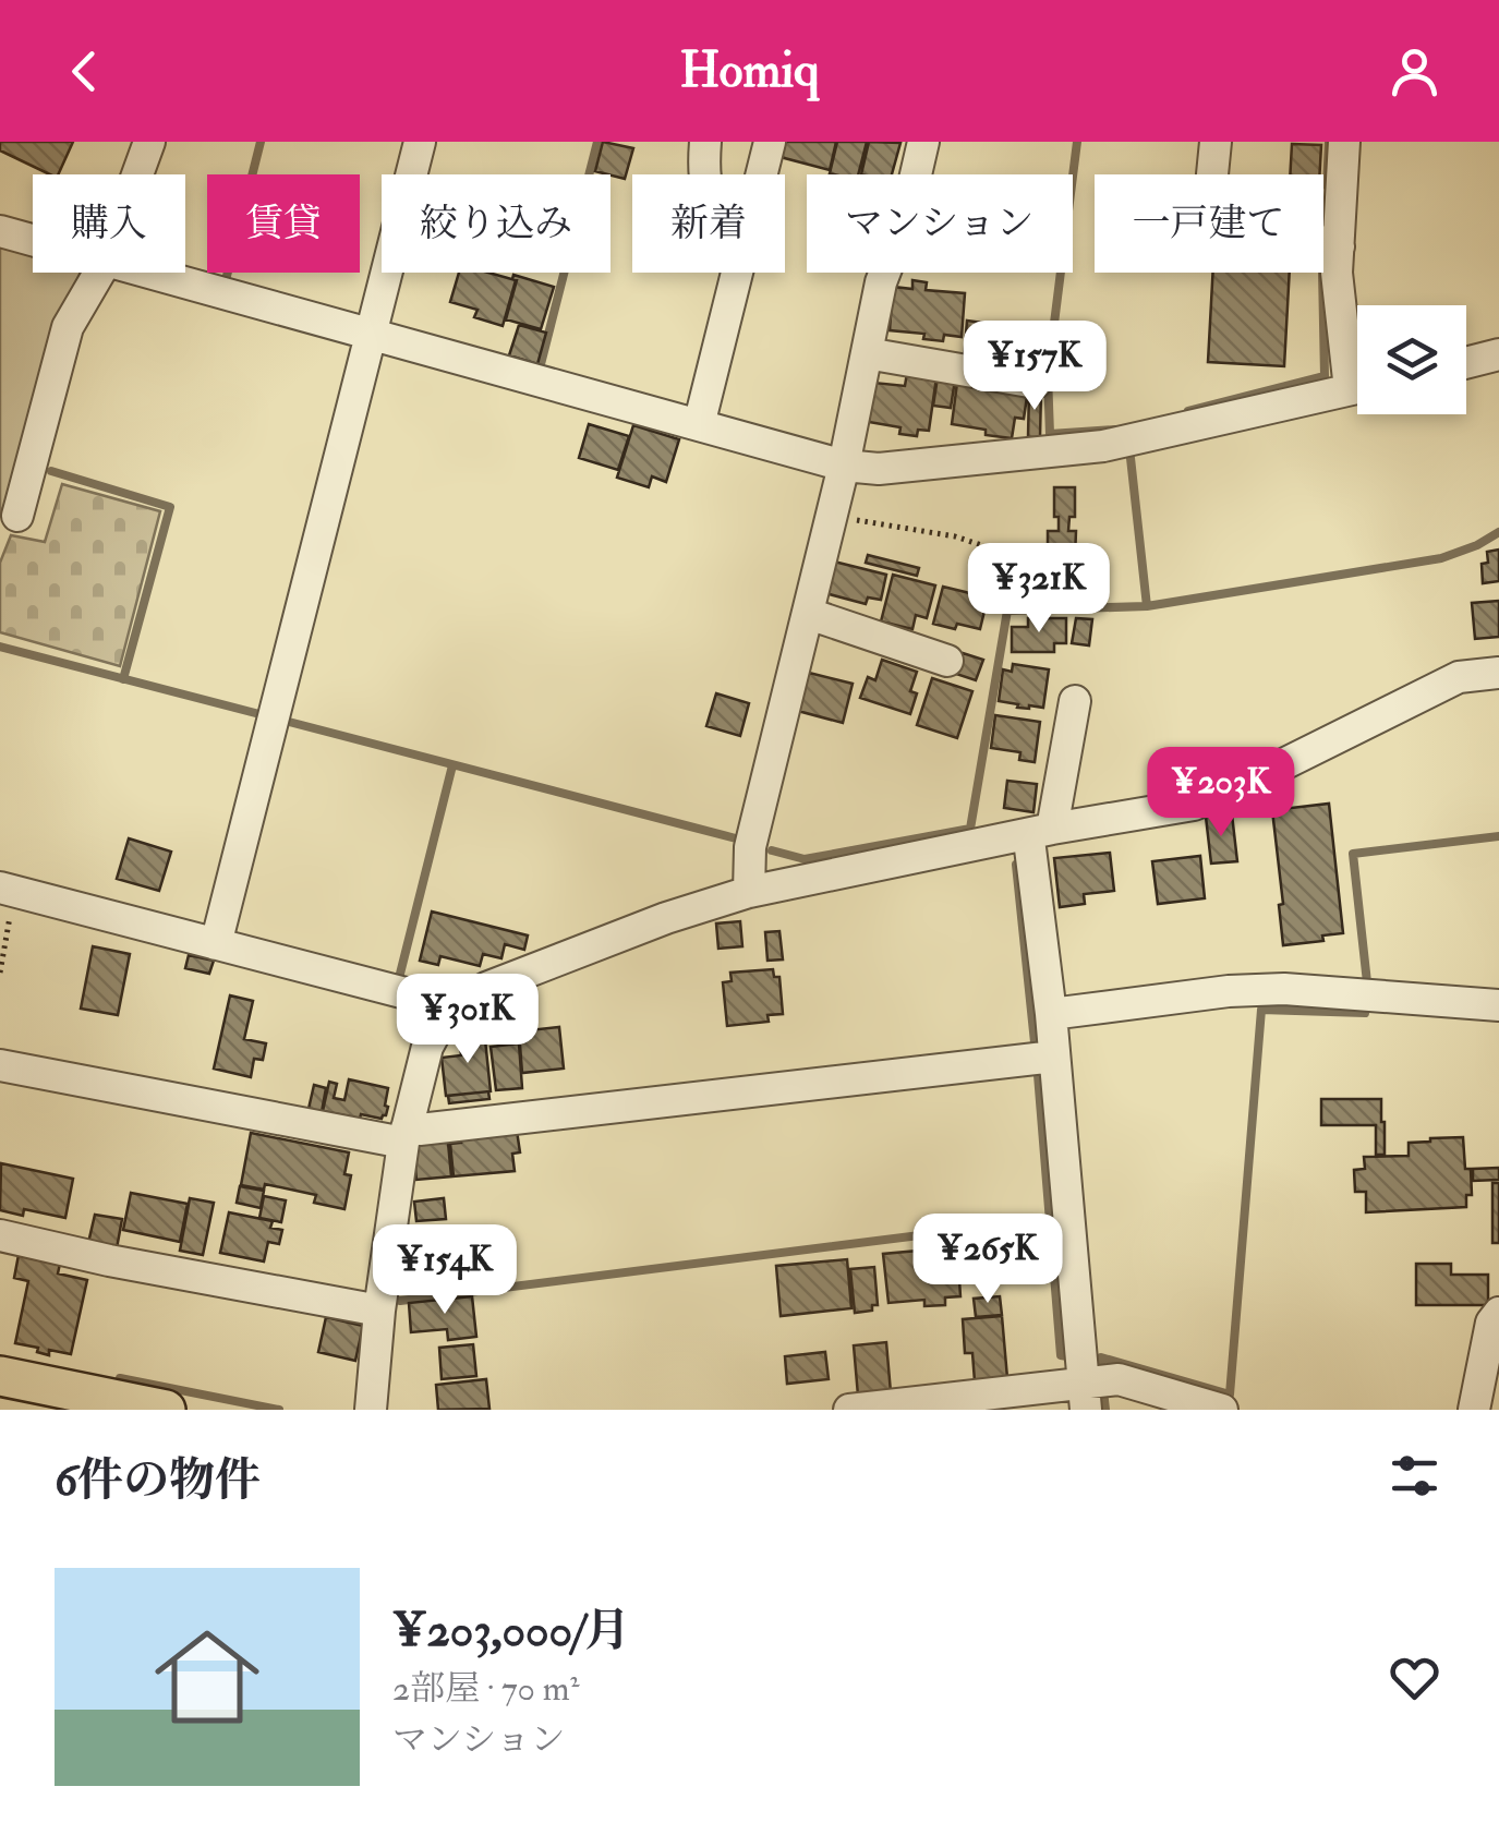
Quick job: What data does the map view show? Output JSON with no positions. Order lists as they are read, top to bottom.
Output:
{
  "page": {
    "header": "Homiq",
    "chip": [
      "購入",
      "賃貸",
      "絞り込み",
      "新着",
      "マンション",
      "一戸建て"
    ],
    "price": [
      "¥157K",
      "¥321K",
      "¥203K",
      "¥301K",
      "¥265K",
      "¥154K"
    ],
    "heading": "6件の物件",
    "list": [
      {
        "name": "¥203,000/月",
        "note": "2部屋 · 70 m² · マンション"
      }
    ]
  }
}
